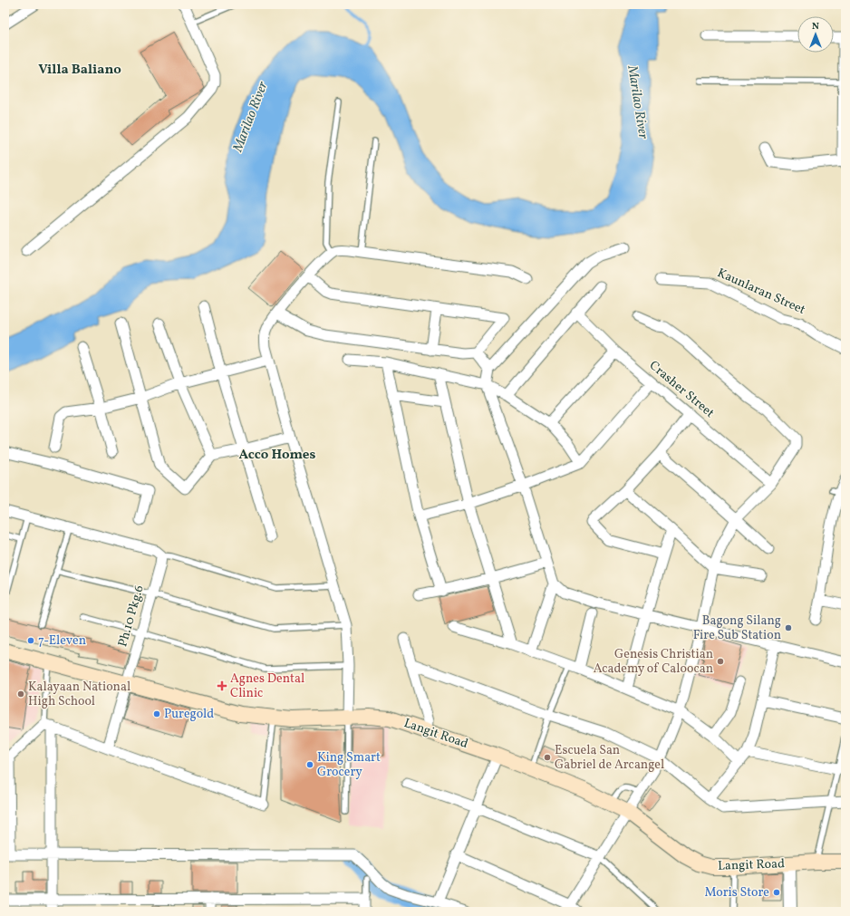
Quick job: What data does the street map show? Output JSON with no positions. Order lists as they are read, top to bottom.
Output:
{
  "streets": {
    "main road": ["Langit Road"],
    "street": ["Kaunlaran Street", "Crasher Street", "Ph.10 Pkg.6"]
  },
  "crossings": [
    ["Ph.10 Pkg.6", "Langit Road"]
  ],
  "districts": ["Villa Baliano", "Acco Homes"],
  "water": ["Marilao River"],
  "places": {
    "other": [
      "Bagong Silang Fire Sub Station",
      "7-Eleven",
      "Genesis Christian Academy of Caloocan",
      "Kalayaan National High School",
      "Puregold",
      "Escuela San Gabriel de Arcangel",
      "King Smart Grocery",
      "Moris Store"
    ],
    "health": ["Agnes Dental Clinic"]
  },
  "north": "top"
}
